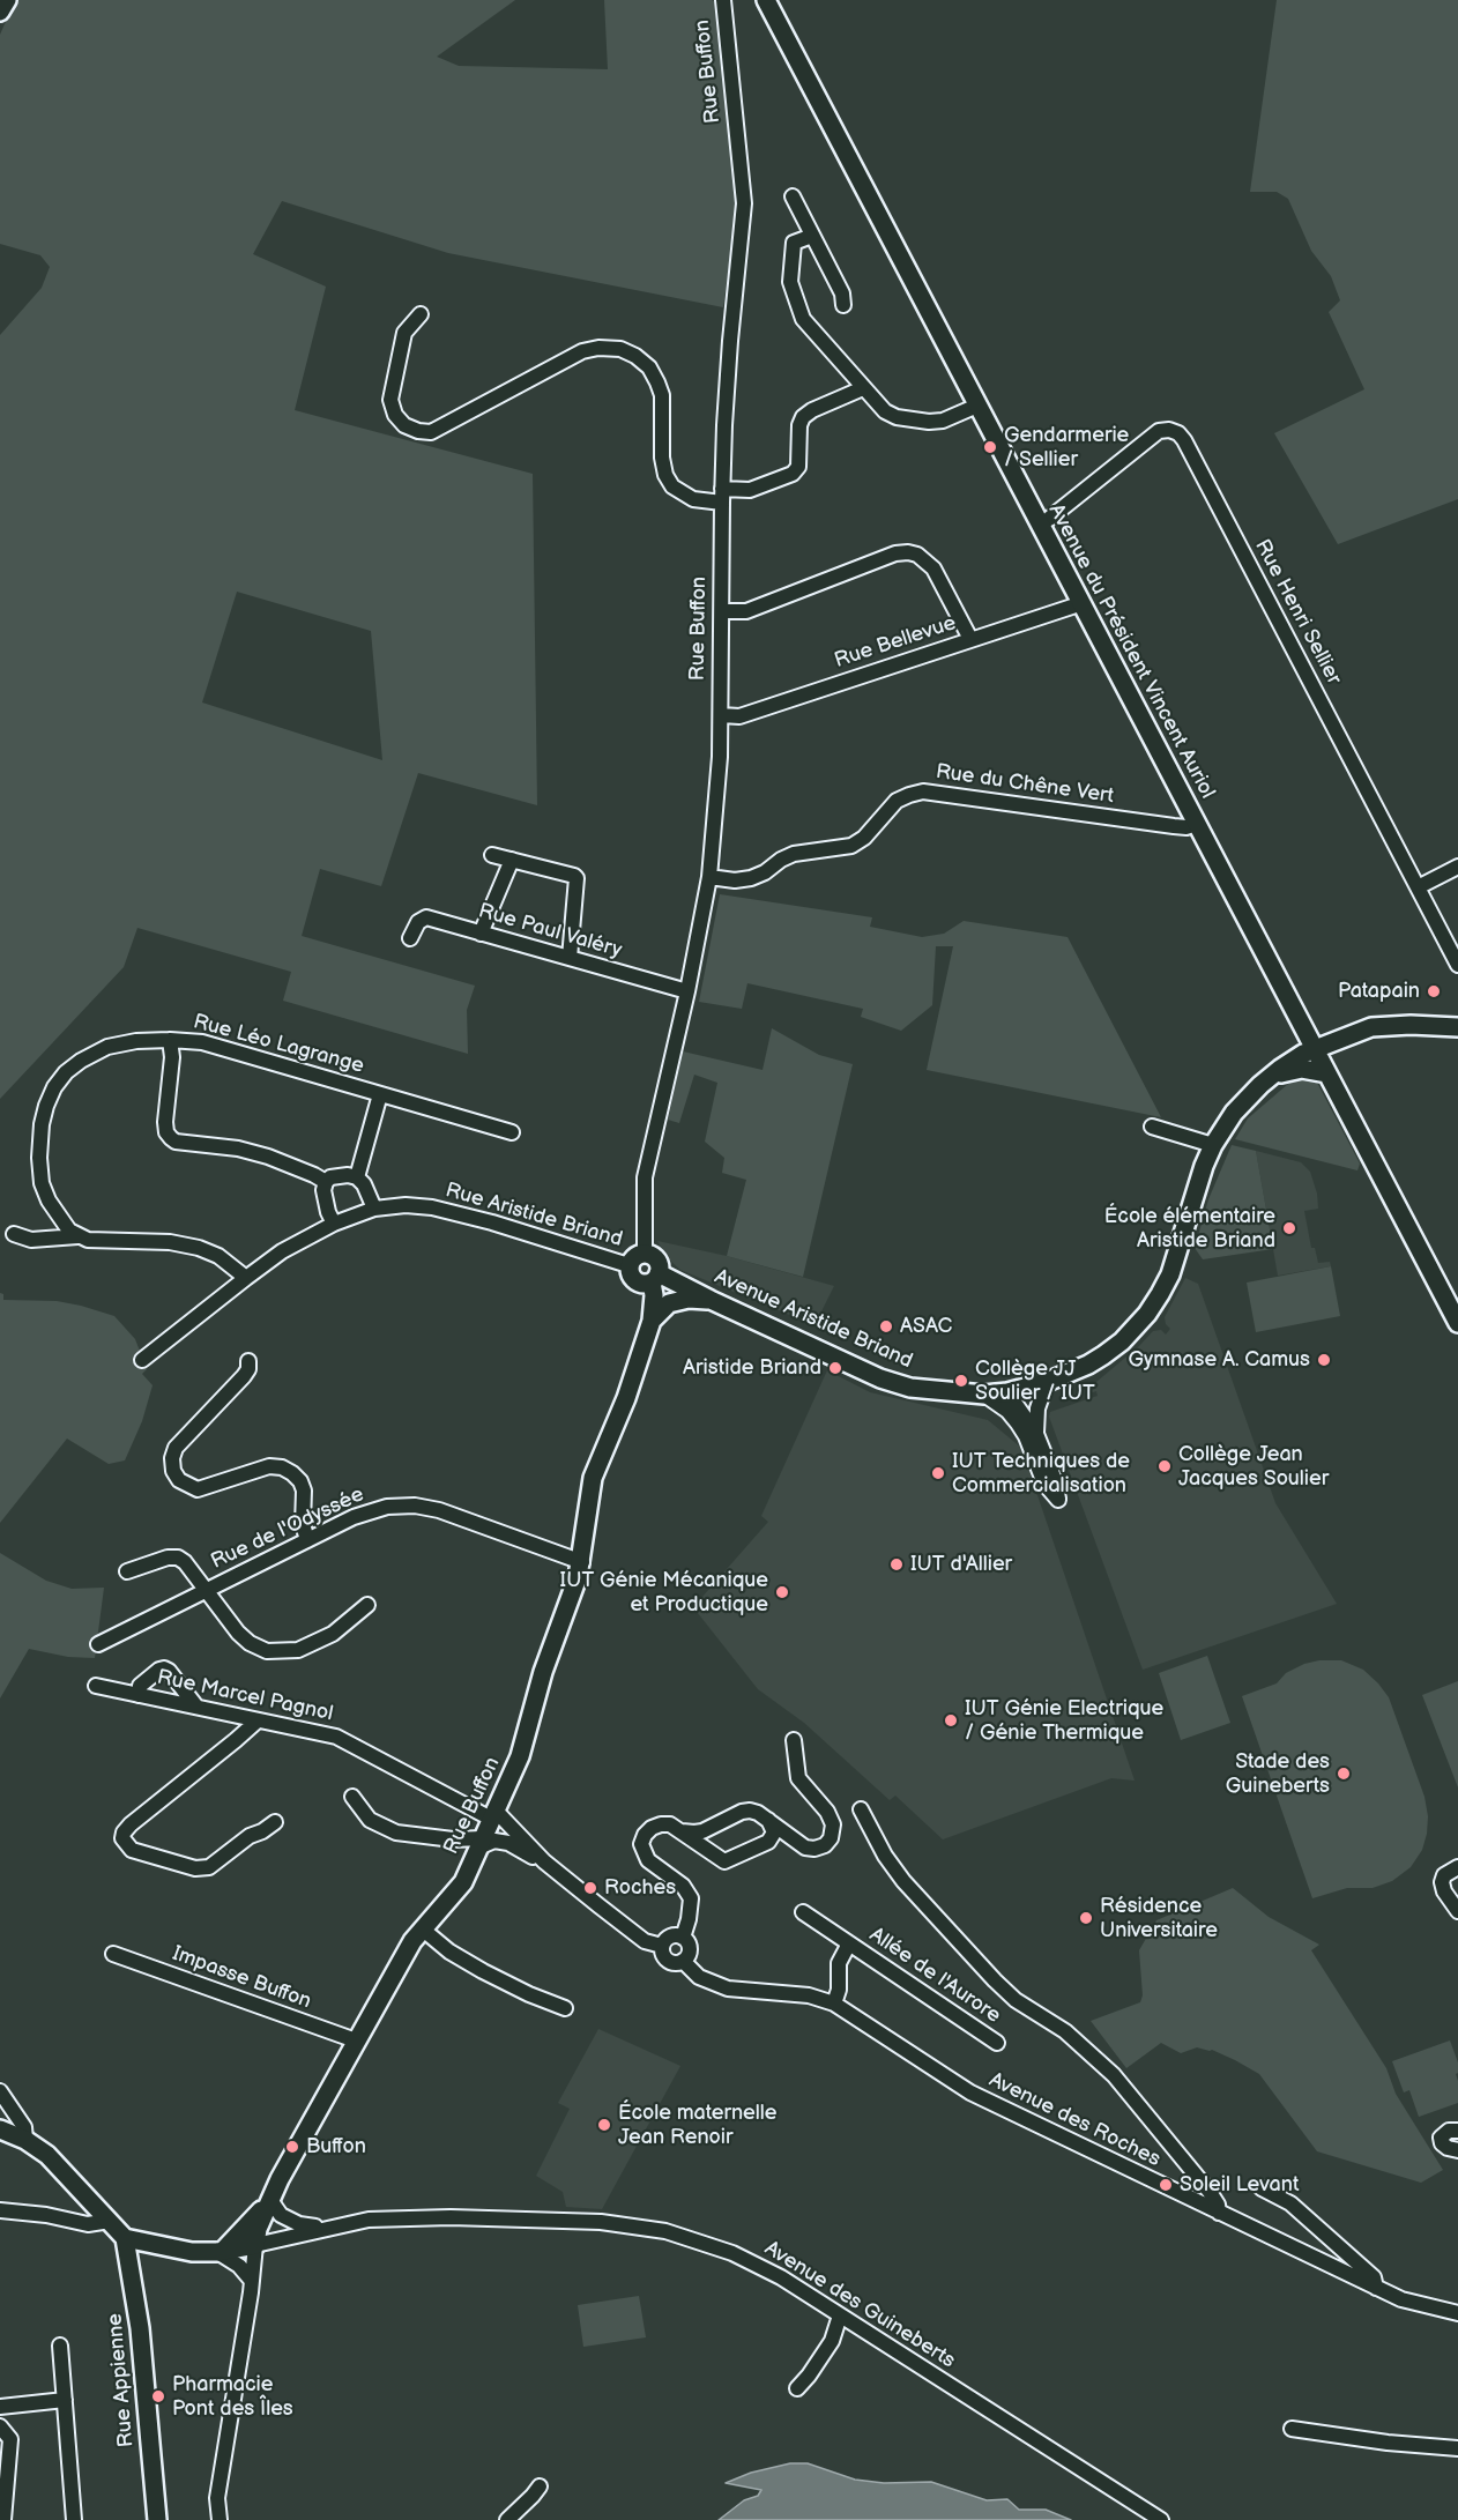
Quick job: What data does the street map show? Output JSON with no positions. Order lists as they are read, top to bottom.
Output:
{
  "streets": {
    "main road": [
      "Rue Buffon",
      "Avenue du Président Vincent Auriol",
      "Avenue Aristide Briand",
      "Rue Appienne"
    ],
    "street": [
      "Rue Henri Sellier",
      "Rue Bellevue",
      "Rue du Chêne Vert",
      "Rue Paul Valéry",
      "Rue Léo Lagrange",
      "Rue Aristide Briand",
      "Rue de l'Odyssée",
      "Rue Marcel Pagnol",
      "Allée de l'Aurore",
      "Impasse Buffon",
      "Avenue des Roches",
      "Avenue des Guineberts"
    ]
  },
  "crossings": [
    ["Rue Buffon", "Rue Bellevue"],
    ["Rue Buffon", "Rue du Chêne Vert"],
    ["Rue Buffon", "Rue Paul Valéry"],
    ["Rue Buffon", "Rue Aristide Briand"],
    ["Rue Buffon", "Avenue Aristide Briand"],
    ["Rue Buffon", "Rue de l'Odyssée"],
    ["Rue Buffon", "Rue Marcel Pagnol"],
    ["Rue Buffon", "Impasse Buffon"],
    ["Rue Buffon", "Avenue des Guineberts"],
    ["Rue Henri Sellier", "Avenue du Président Vincent Auriol"],
    ["Rue Bellevue", "Avenue du Président Vincent Auriol"],
    ["Avenue du Président Vincent Auriol", "Rue du Chêne Vert"],
    ["Avenue du Président Vincent Auriol", "Avenue Aristide Briand"],
    ["Rue Aristide Briand", "Avenue Aristide Briand"],
    ["Allée de l'Aurore", "Avenue des Roches"]
  ],
  "places": [
    "Gendarmerie / Sellier",
    "Patapain",
    "École élémentaire Aristide Briand",
    "ASAC",
    "Gymnase A. Camus",
    "Aristide Briand",
    "Collège JJ Soulier / IUT",
    "Collège Jean Jacques Soulier",
    "IUT Techniques de Commercialisation",
    "IUT d'Allier",
    "IUT Génie Mécanique et Productique",
    "IUT Génie Electrique / Génie Thermique",
    "Stade des Guineberts",
    "Roches",
    "Résidence Universitaire",
    "École maternelle Jean Renoir",
    "Buffon",
    "Soleil Levant",
    "Pharmacie Pont des Îles"
  ]
}
